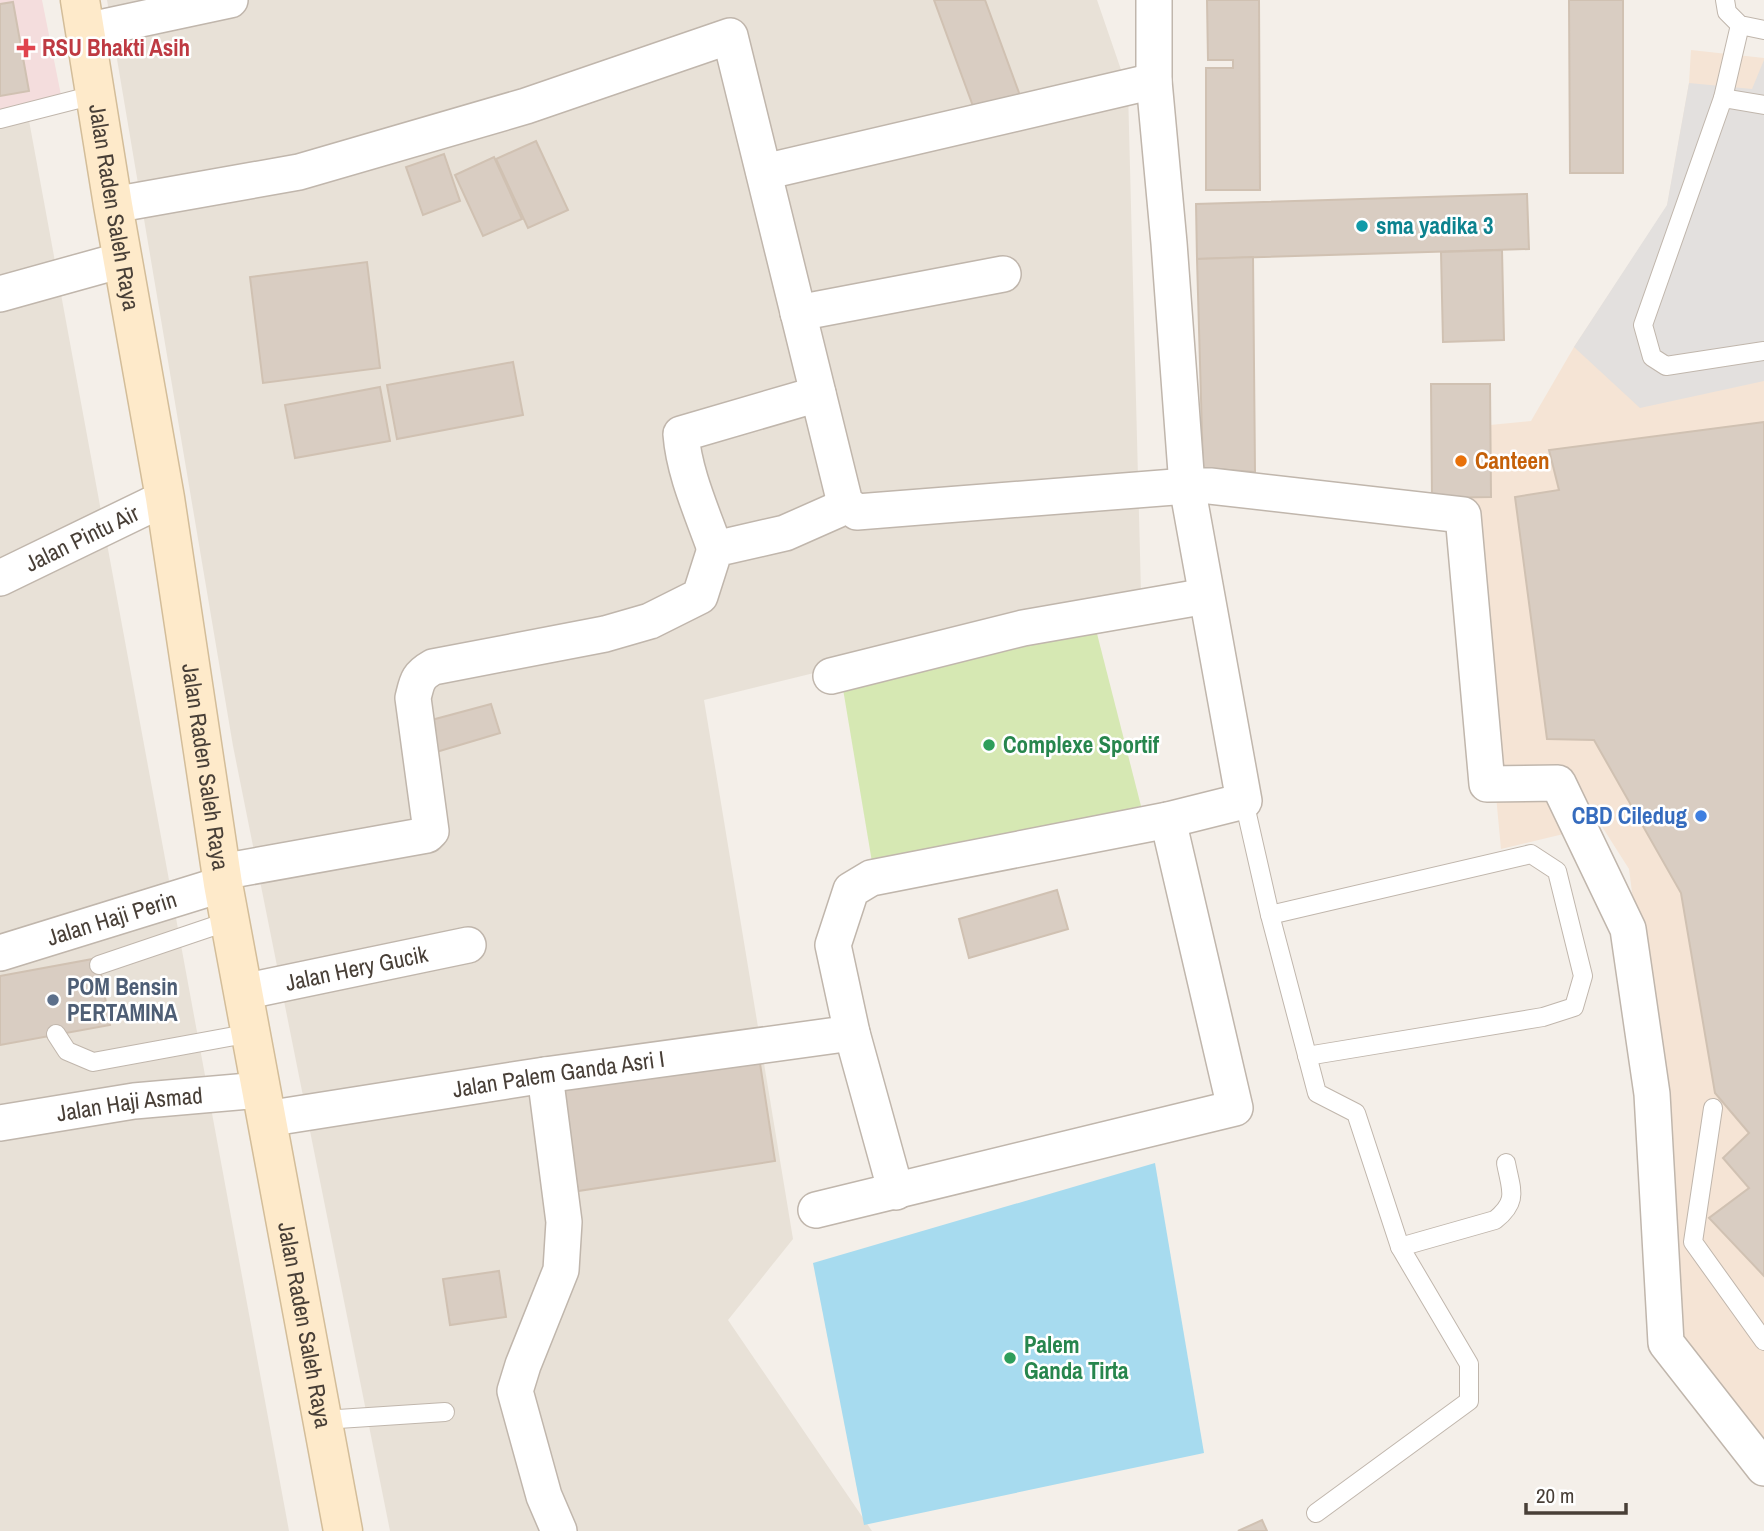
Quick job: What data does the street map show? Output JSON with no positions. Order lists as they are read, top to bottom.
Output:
{
  "streets": {
    "main road": ["Jalan Raden Saleh Raya"],
    "street": [
      "Jalan Pintu Air",
      "Jalan Haji Perin",
      "Jalan Hery Gucik",
      "Jalan Palem Ganda Asri I",
      "Jalan Haji Asmad"
    ]
  },
  "crossings": [
    ["Jalan Raden Saleh Raya", "Jalan Pintu Air"],
    ["Jalan Raden Saleh Raya", "Jalan Haji Perin"],
    ["Jalan Raden Saleh Raya", "Jalan Hery Gucik"],
    ["Jalan Raden Saleh Raya", "Jalan Palem Ganda Asri I"],
    ["Jalan Raden Saleh Raya", "Jalan Haji Asmad"],
    ["Jalan Palem Ganda Asri I", "Jalan Haji Asmad"]
  ],
  "places": {
    "health": ["RSU Bhakti Asih"],
    "other": [
      "sma yadika 3",
      "Canteen",
      "Complexe Sportif",
      "CBD Ciledug",
      "POM Bensin PERTAMINA",
      "Palem Ganda Tirta"
    ]
  },
  "scale_bar": "20 m"
}
